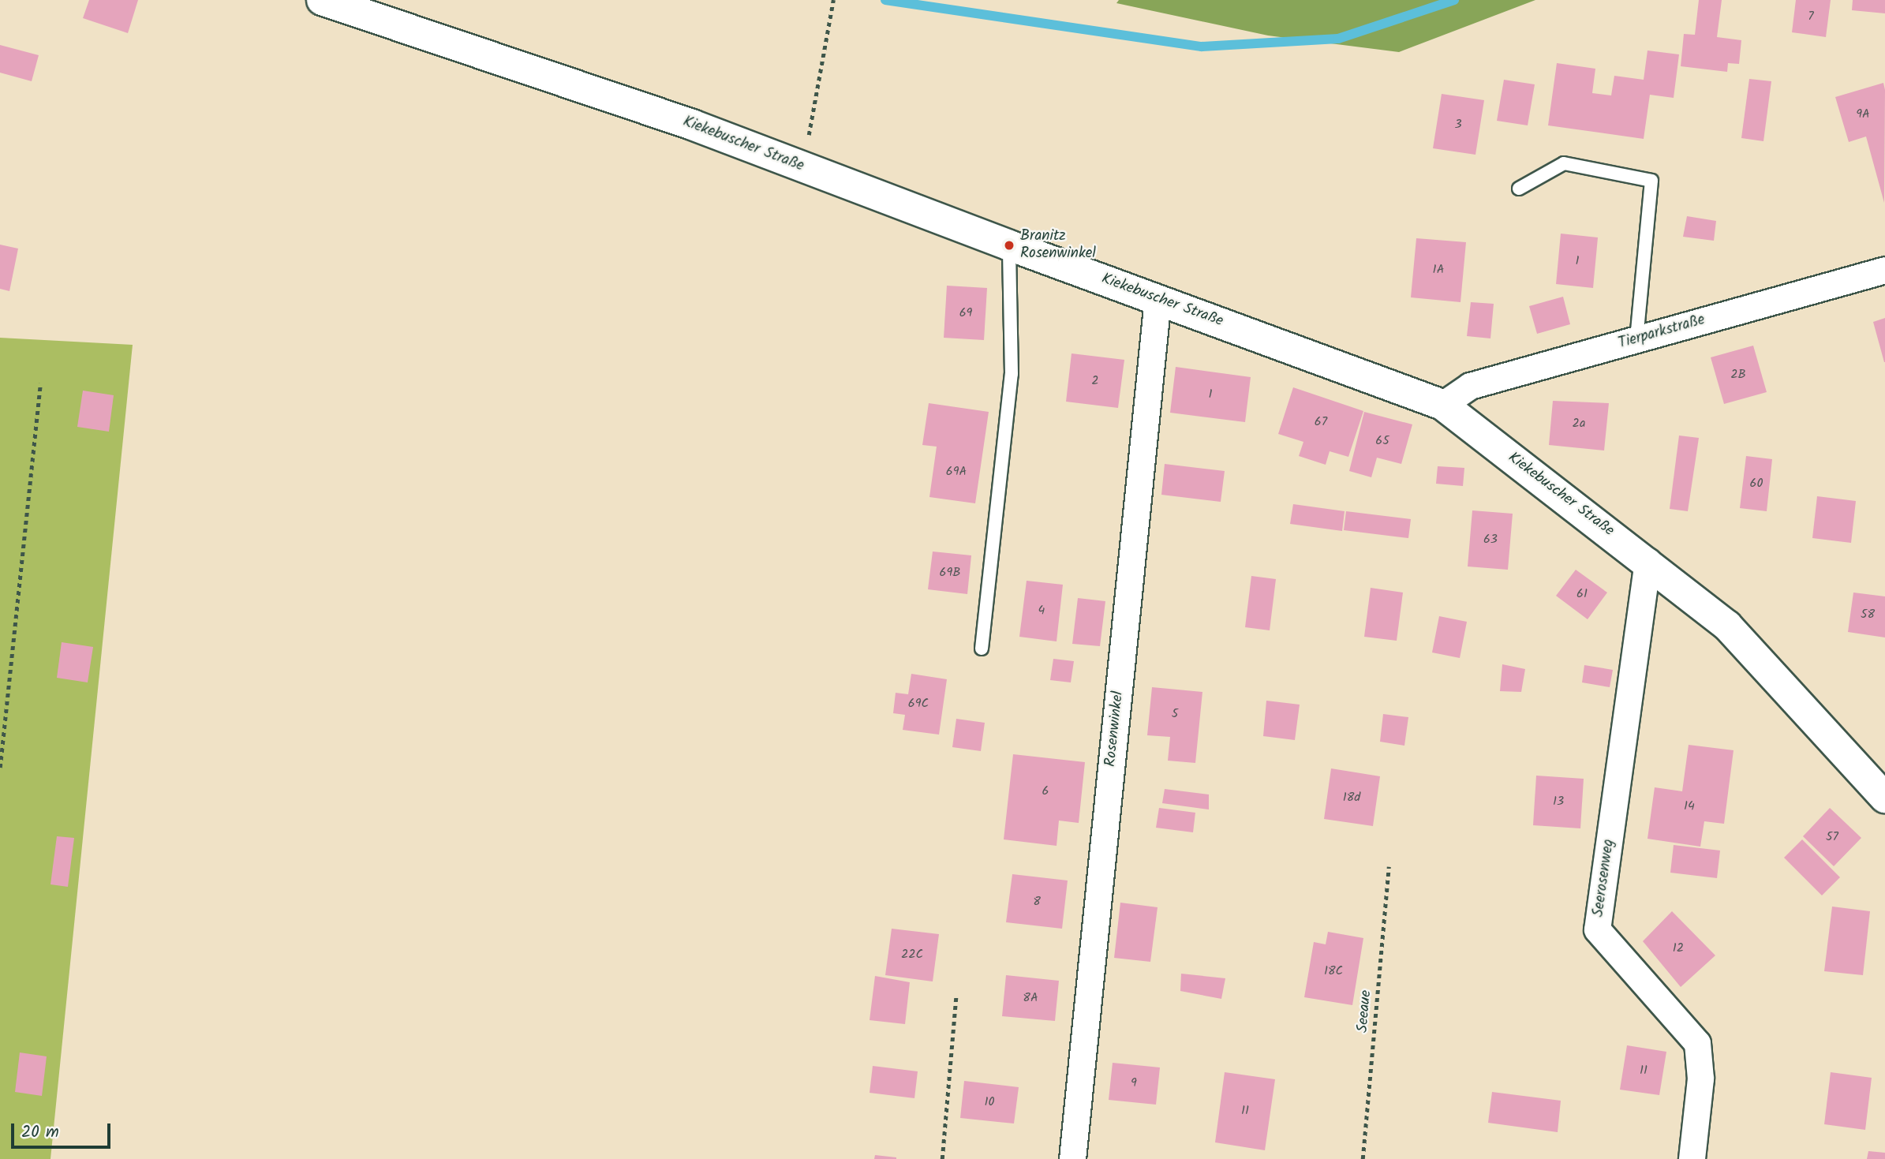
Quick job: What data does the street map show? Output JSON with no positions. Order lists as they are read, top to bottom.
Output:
{
  "streets": {
    "street": [
      "Kiekebuscher Straße",
      "Tierparkstraße",
      "Rosenwinkel",
      "Seerosenweg"
    ],
    "path": ["Seeaue"]
  },
  "crossings": [
    ["Kiekebuscher Straße", "Tierparkstraße"],
    ["Kiekebuscher Straße", "Rosenwinkel"],
    ["Kiekebuscher Straße", "Seerosenweg"]
  ],
  "places": ["Branitz Rosenwinkel"],
  "house_numbers": [
    "7",
    "9A",
    "3",
    "1",
    "1A",
    "69",
    "2B",
    "2",
    "1",
    "67",
    "2a",
    "65",
    "69A",
    "60",
    "63",
    "69B",
    "61",
    "4",
    "58",
    "69C",
    "5",
    "6",
    "18d",
    "13",
    "14",
    "57",
    "8",
    "12",
    "22C",
    "18C",
    "8A",
    "11",
    "9",
    "10",
    "11"
  ],
  "scale_bar": "20 m"
}
